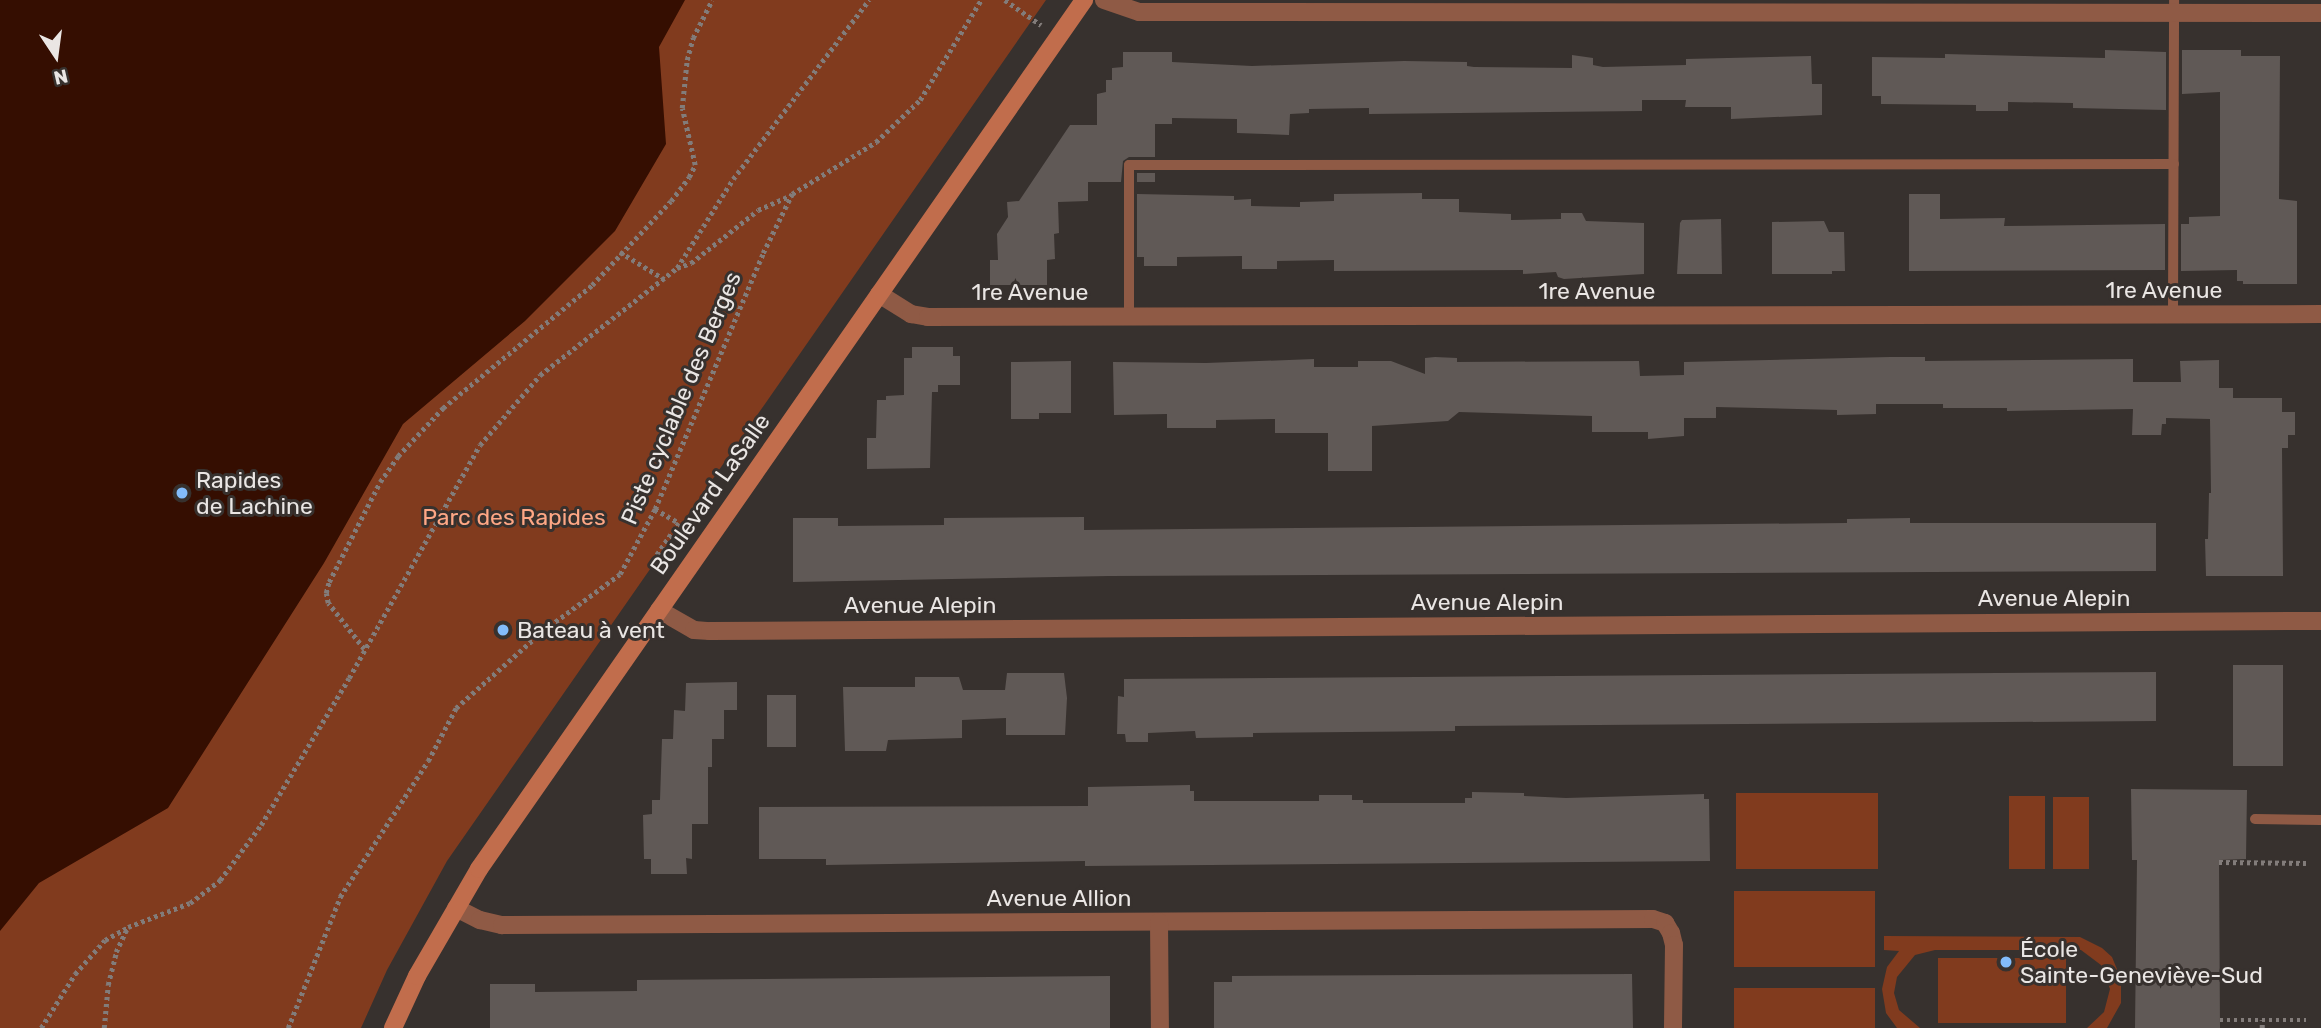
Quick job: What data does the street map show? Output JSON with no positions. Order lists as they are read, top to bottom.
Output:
{
  "streets": {
    "main road": ["Boulevard LaSalle"],
    "street": ["1re Avenue", "Avenue Alepin", "Avenue Allion"],
    "path": ["Piste cyclable des Berges"]
  },
  "crossings": [
    ["1re Avenue", "Boulevard LaSalle"],
    ["Boulevard LaSalle", "Avenue Alepin"],
    ["Boulevard LaSalle", "Avenue Allion"]
  ],
  "parks": ["Parc des Rapides"],
  "places": ["Rapides de Lachine", "Bateau à vent", "École Sainte-Geneviève-Sud"],
  "north": "bottom"
}
